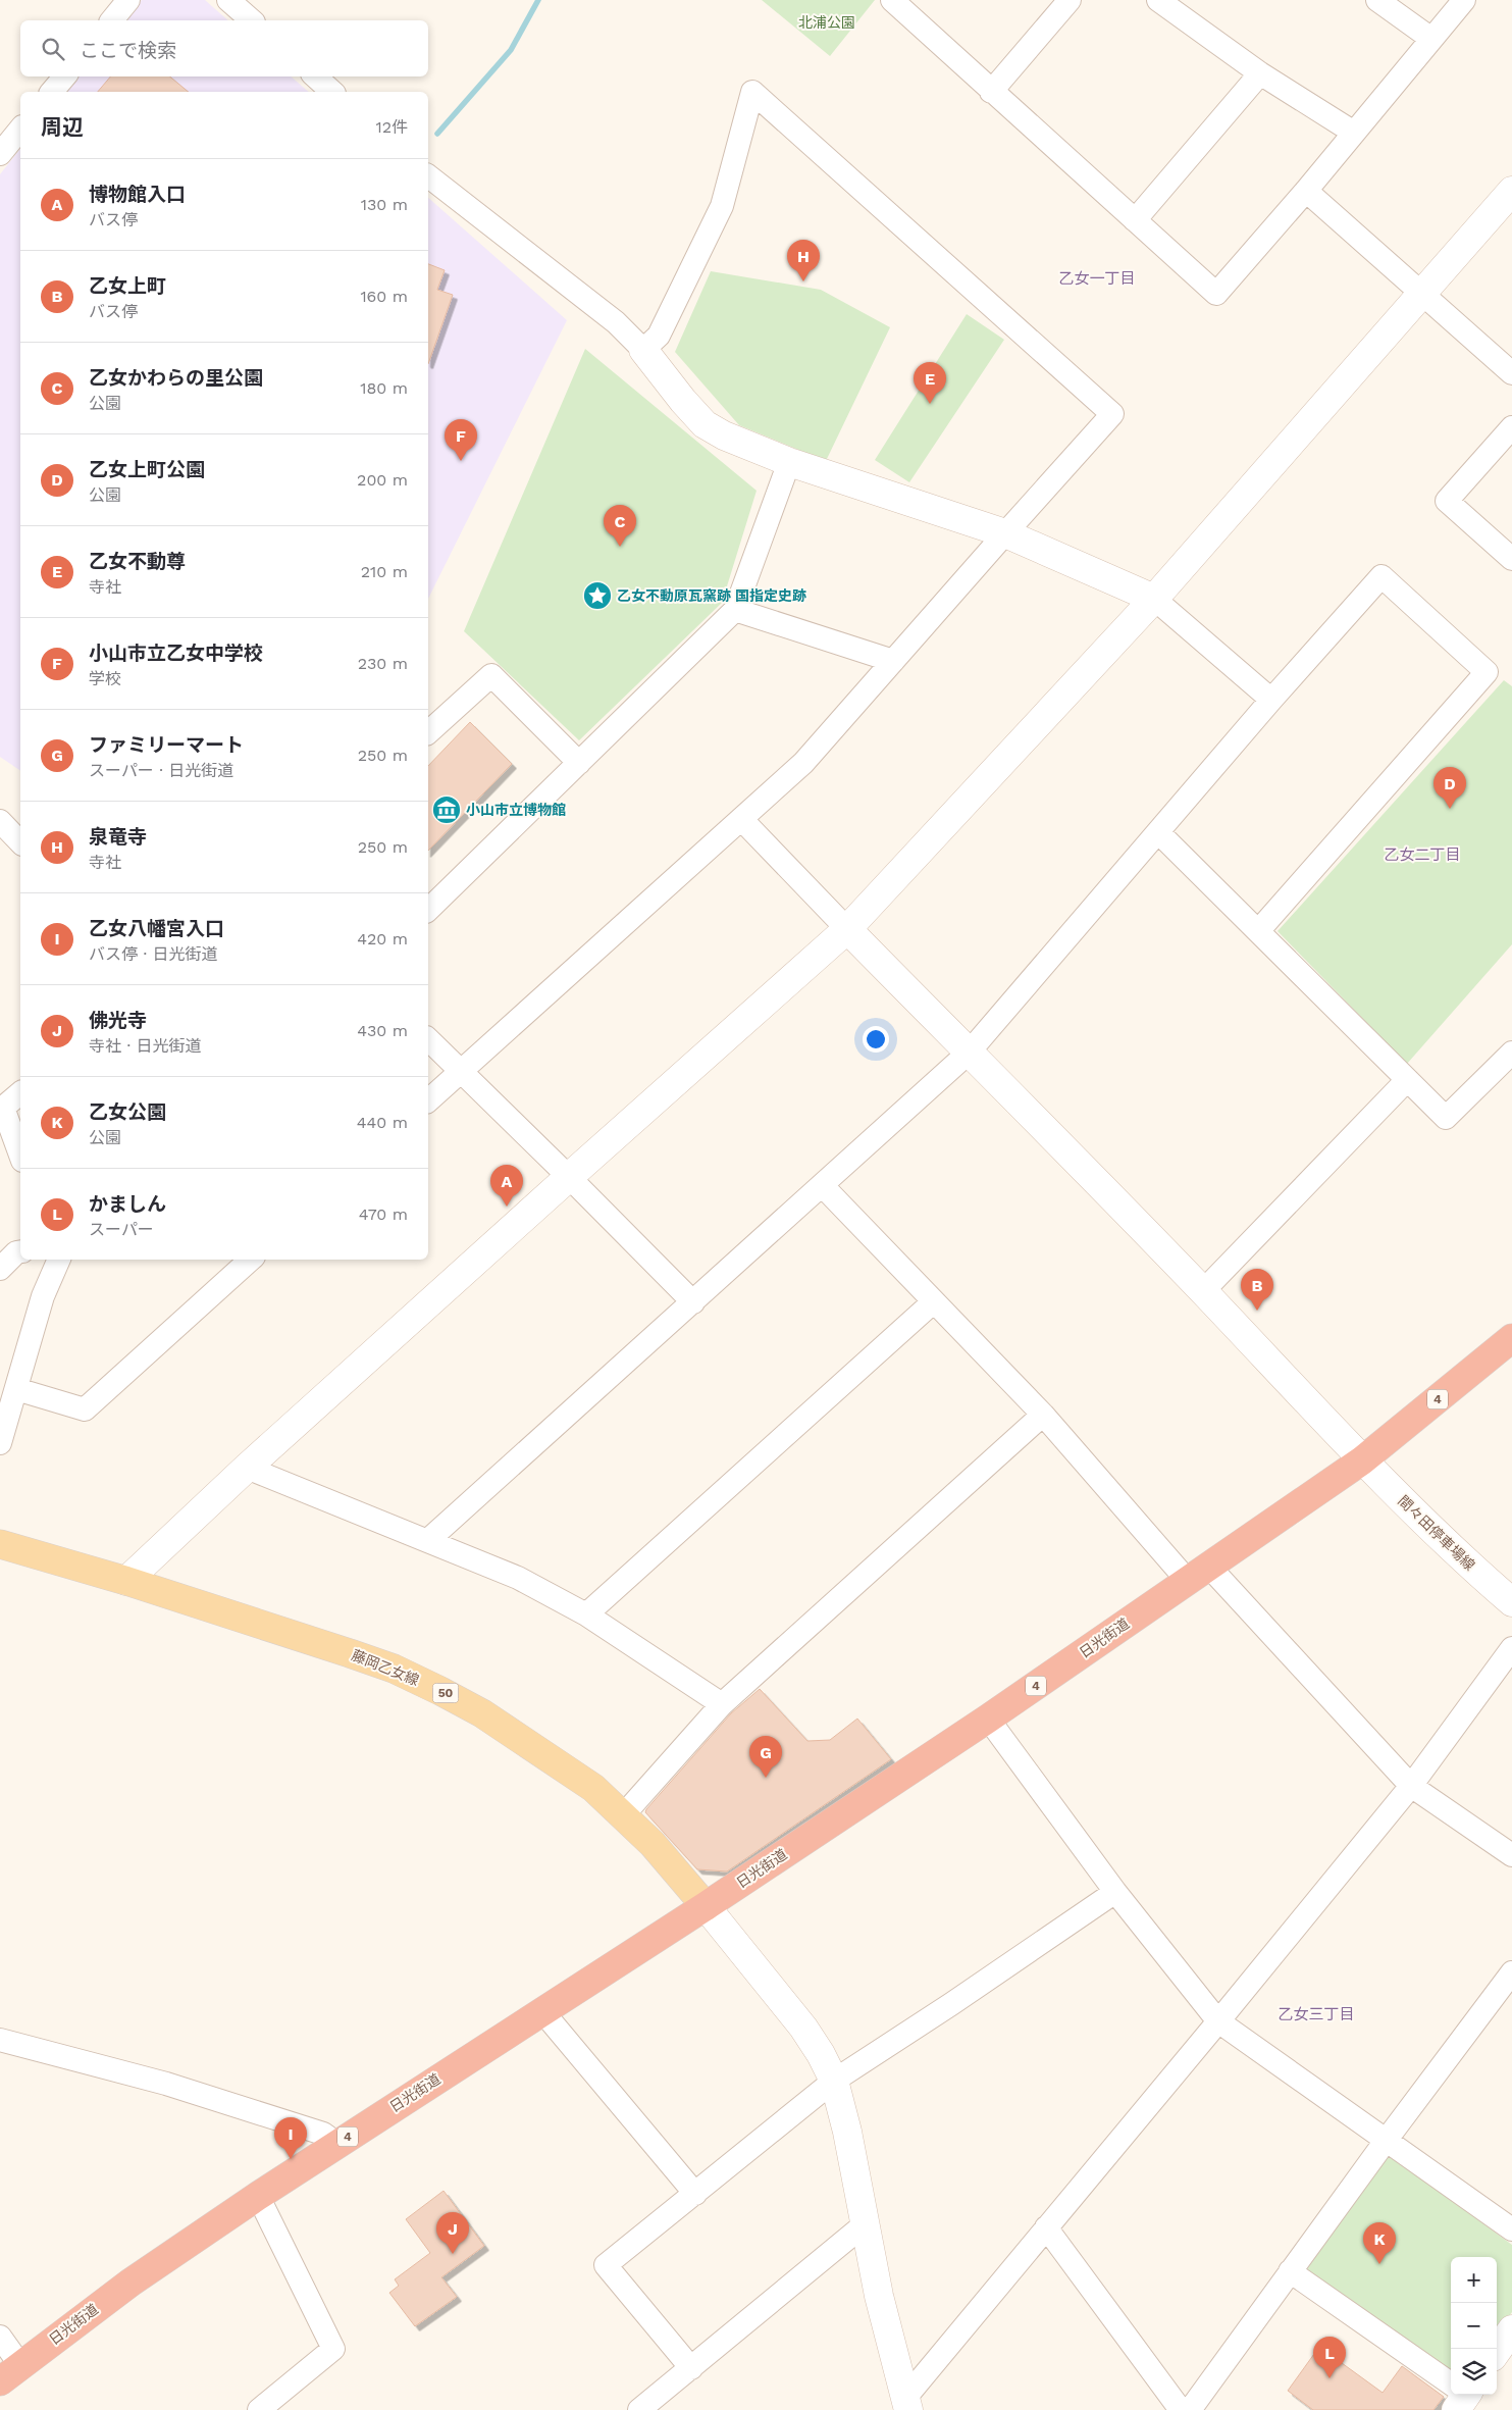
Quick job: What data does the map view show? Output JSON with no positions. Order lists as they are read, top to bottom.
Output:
{
  "streets": {
    "highway": ["4", "日光街道"],
    "main road": ["藤岡乙女線", "50"],
    "street": ["間々田停車場線"]
  },
  "crossings": [
    ["間々田停車場線", "日光街道"],
    ["日光街道", "藤岡乙女線"]
  ],
  "districts": ["乙女一丁目", "乙女二丁目", "乙女三丁目"],
  "parks": ["北浦公園"],
  "places": {
    "place": ["乙女不動原瓦窯跡 国指定史跡"],
    "museum": ["小山市立博物館"]
  },
  "page": {
    "search": "ここで検索",
    "heading": ["周辺", "12件"],
    "list": [
      {
        "mark": "A",
        "name": "博物館入口",
        "note": "バス停",
        "value": "130 m"
      },
      {
        "mark": "B",
        "name": "乙女上町",
        "note": "バス停",
        "value": "160 m"
      },
      {
        "mark": "C",
        "name": "乙女かわらの里公園",
        "note": "公園",
        "value": "180 m"
      },
      {
        "mark": "D",
        "name": "乙女上町公園",
        "note": "公園",
        "value": "200 m"
      },
      {
        "mark": "E",
        "name": "乙女不動尊",
        "note": "寺社",
        "value": "210 m"
      },
      {
        "mark": "F",
        "name": "小山市立乙女中学校",
        "note": "学校",
        "value": "230 m"
      },
      {
        "mark": "G",
        "name": "ファミリーマート",
        "note": "スーパー · 日光街道",
        "value": "250 m"
      },
      {
        "mark": "H",
        "name": "泉竜寺",
        "note": "寺社",
        "value": "250 m"
      },
      {
        "mark": "I",
        "name": "乙女八幡宮入口",
        "note": "バス停 · 日光街道",
        "value": "420 m"
      },
      {
        "mark": "J",
        "name": "佛光寺",
        "note": "寺社 · 日光街道",
        "value": "430 m"
      },
      {
        "mark": "K",
        "name": "乙女公園",
        "note": "公園",
        "value": "440 m"
      },
      {
        "mark": "L",
        "name": "かましん",
        "note": "スーパー",
        "value": "470 m"
      }
    ],
    "pins": [
      "H",
      "E",
      "F",
      "C",
      "D",
      "A",
      "B",
      "G",
      "I",
      "J",
      "K",
      "L"
    ],
    "map_buttons": ["+", "−"]
  }
}
